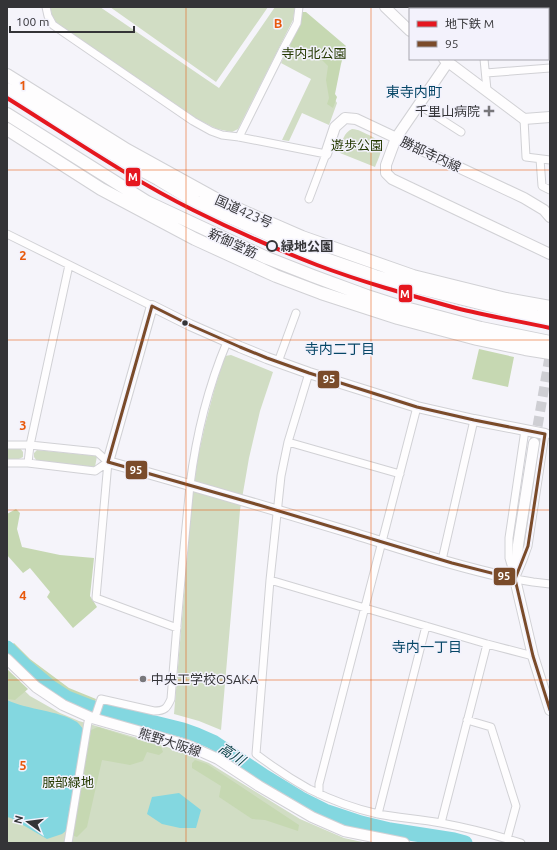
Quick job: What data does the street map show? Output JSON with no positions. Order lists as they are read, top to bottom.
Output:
{
  "streets": {
    "highway": ["国道423号", "新御堂筋"],
    "street": ["勝部寺内線", "熊野大阪線"]
  },
  "districts": ["東寺内町", "寺内二丁目", "寺内一丁目"],
  "water": ["高川"],
  "parks": ["寺内北公園", "遊歩公園", "服部緑地"],
  "places": {
    "health": ["千里山病院"],
    "other": ["緑地公園", "中央工学校OSAKA"]
  },
  "lines": ["metro line M", "transit line 95"],
  "legend": ["地下鉄 M", "95"],
  "scale_bar": "100 m",
  "north": "left",
  "grid": {
    "columns": ["B"],
    "rows": [
      "1",
      "2",
      "3",
      "4",
      "5"
    ]
  }
}
